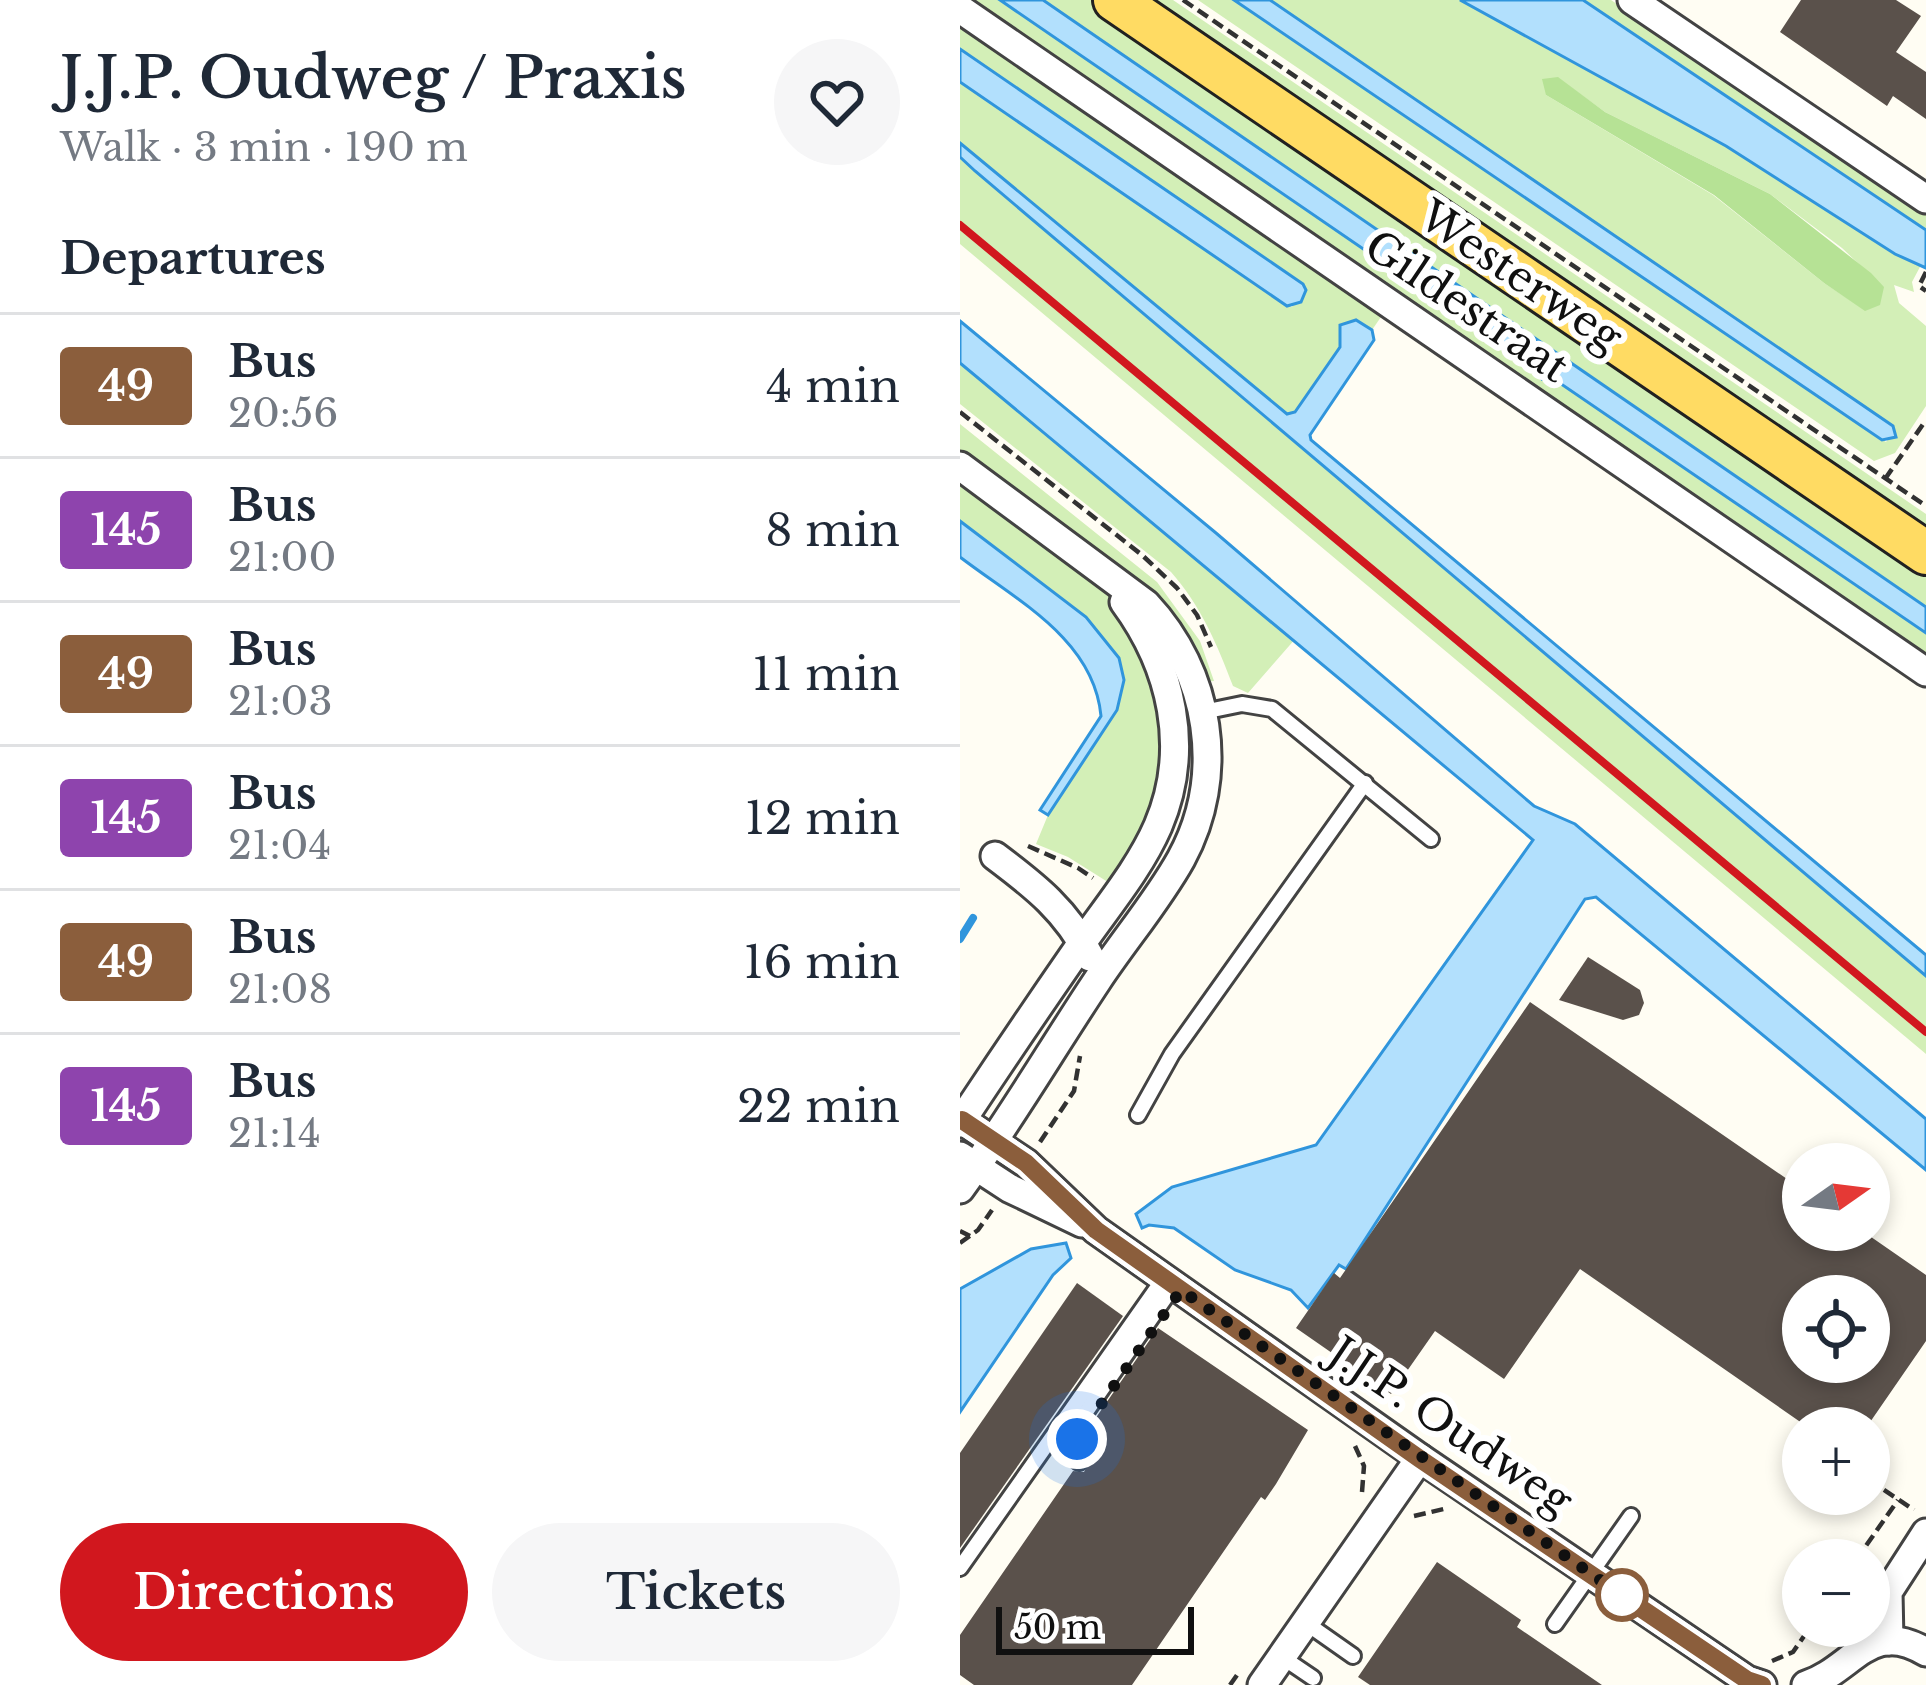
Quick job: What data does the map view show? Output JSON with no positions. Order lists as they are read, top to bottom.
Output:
{
  "streets": {
    "main road": ["Westerweg"],
    "street": ["Gildestraat", "J.J.P. Oudweg"]
  },
  "lines": ["bus line 49"],
  "scale_bar": "50 m",
  "north": "right",
  "page": {
    "heading": [
      ["J.J.P. Oudweg / Praxis", "Walk · 3 min · 190 m"],
      "Departures"
    ],
    "list": [
      {
        "mark": "49",
        "name": "Bus",
        "note": "20:56",
        "value": "4 min"
      },
      {
        "mark": "145",
        "name": "Bus",
        "note": "21:00",
        "value": "8 min"
      },
      {
        "mark": "49",
        "name": "Bus",
        "note": "21:03",
        "value": "11 min"
      },
      {
        "mark": "145",
        "name": "Bus",
        "note": "21:04",
        "value": "12 min"
      },
      {
        "mark": "49",
        "name": "Bus",
        "note": "21:08",
        "value": "16 min"
      },
      {
        "mark": "145",
        "name": "Bus",
        "note": "21:14",
        "value": "22 min"
      }
    ],
    "map_buttons": ["+", "−"],
    "buttons": ["Directions", "Tickets"],
    "scale": "50 m"
  }
}
